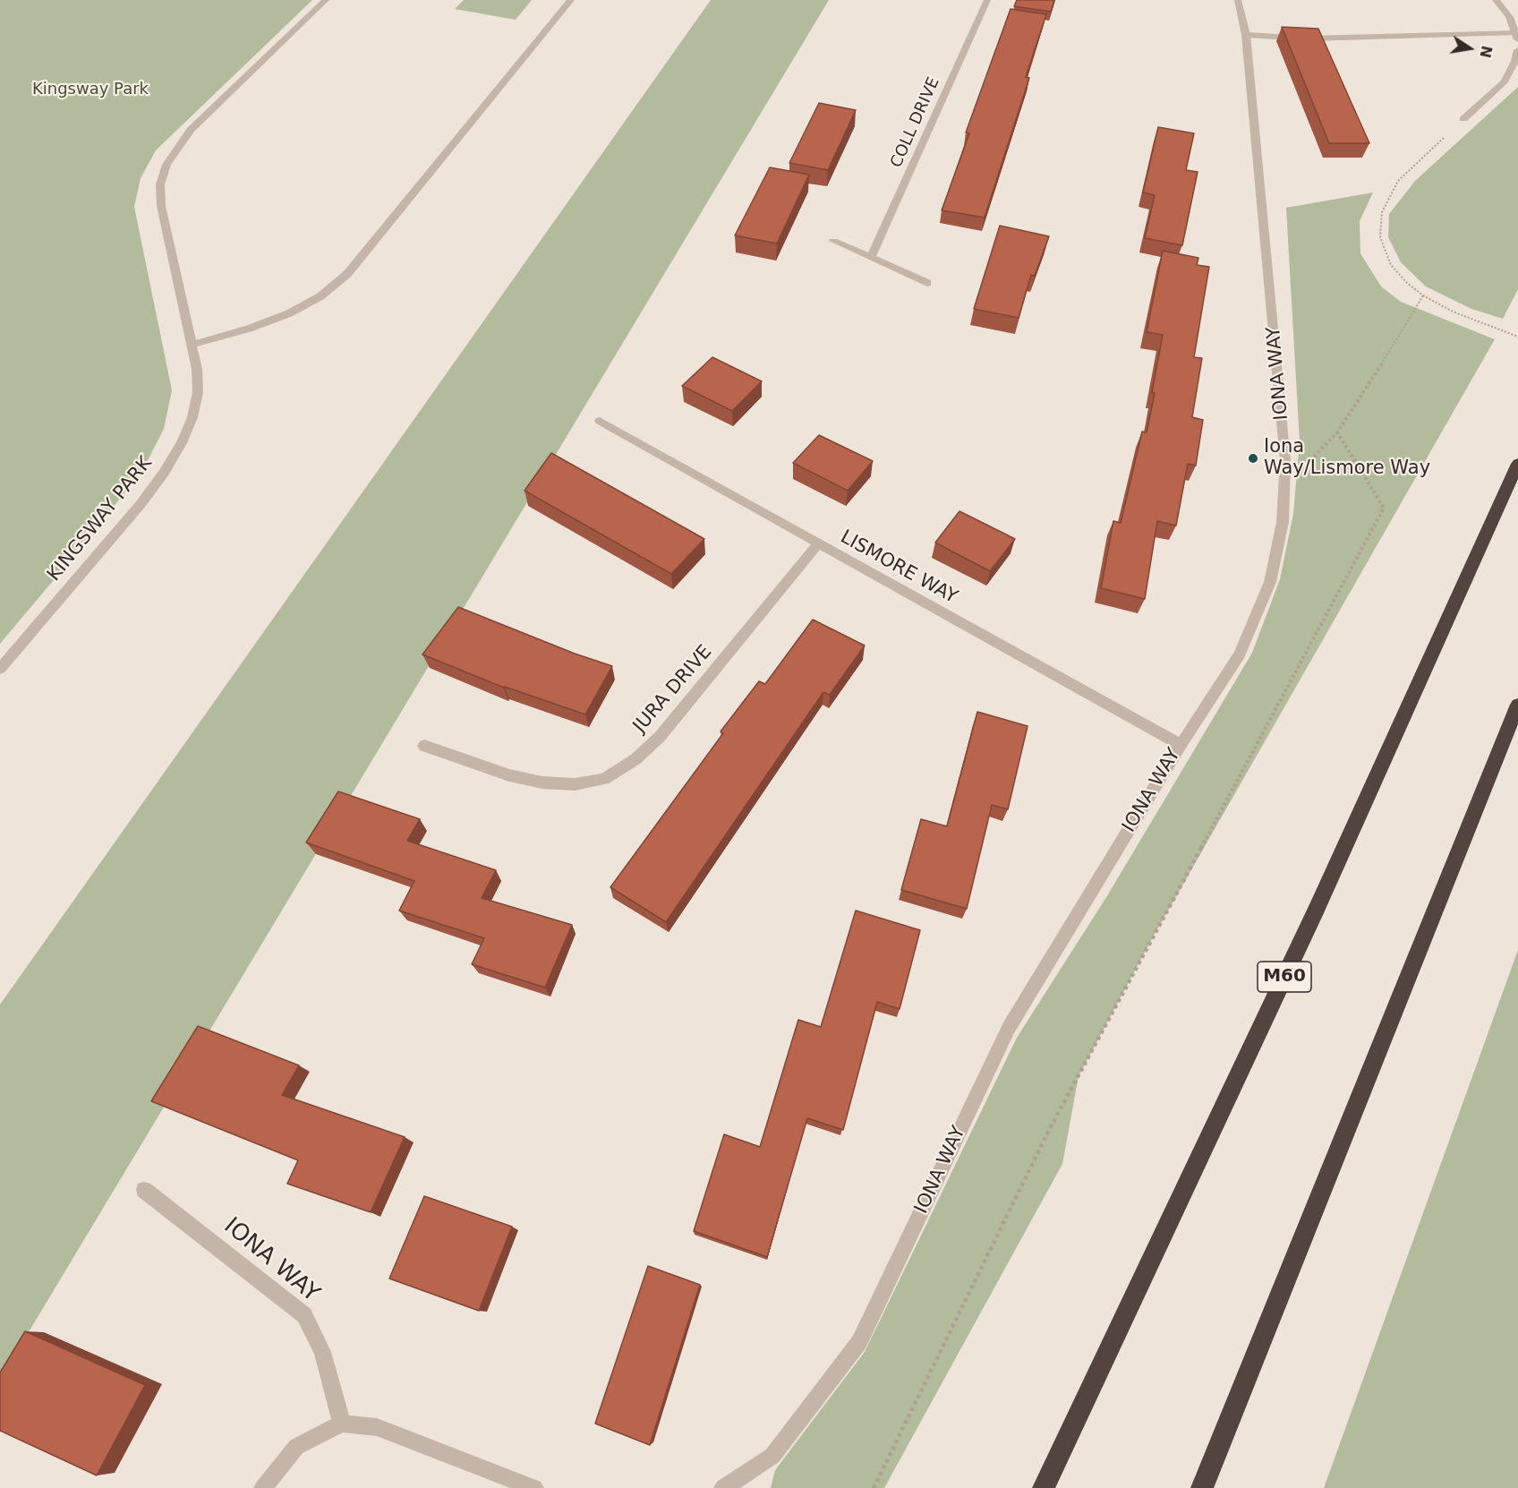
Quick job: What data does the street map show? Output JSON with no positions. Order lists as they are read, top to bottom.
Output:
{
  "streets": {
    "highway": ["M60"],
    "street": [
      "COLL DRIVE",
      "IONA WAY",
      "KINGSWAY PARK",
      "LISMORE WAY",
      "JURA DRIVE"
    ]
  },
  "crossings": [
    ["IONA WAY", "LISMORE WAY"],
    ["LISMORE WAY", "JURA DRIVE"]
  ],
  "parks": ["Kingsway Park"],
  "places": ["Iona Way/Lismore Way"],
  "north": "right"
}
